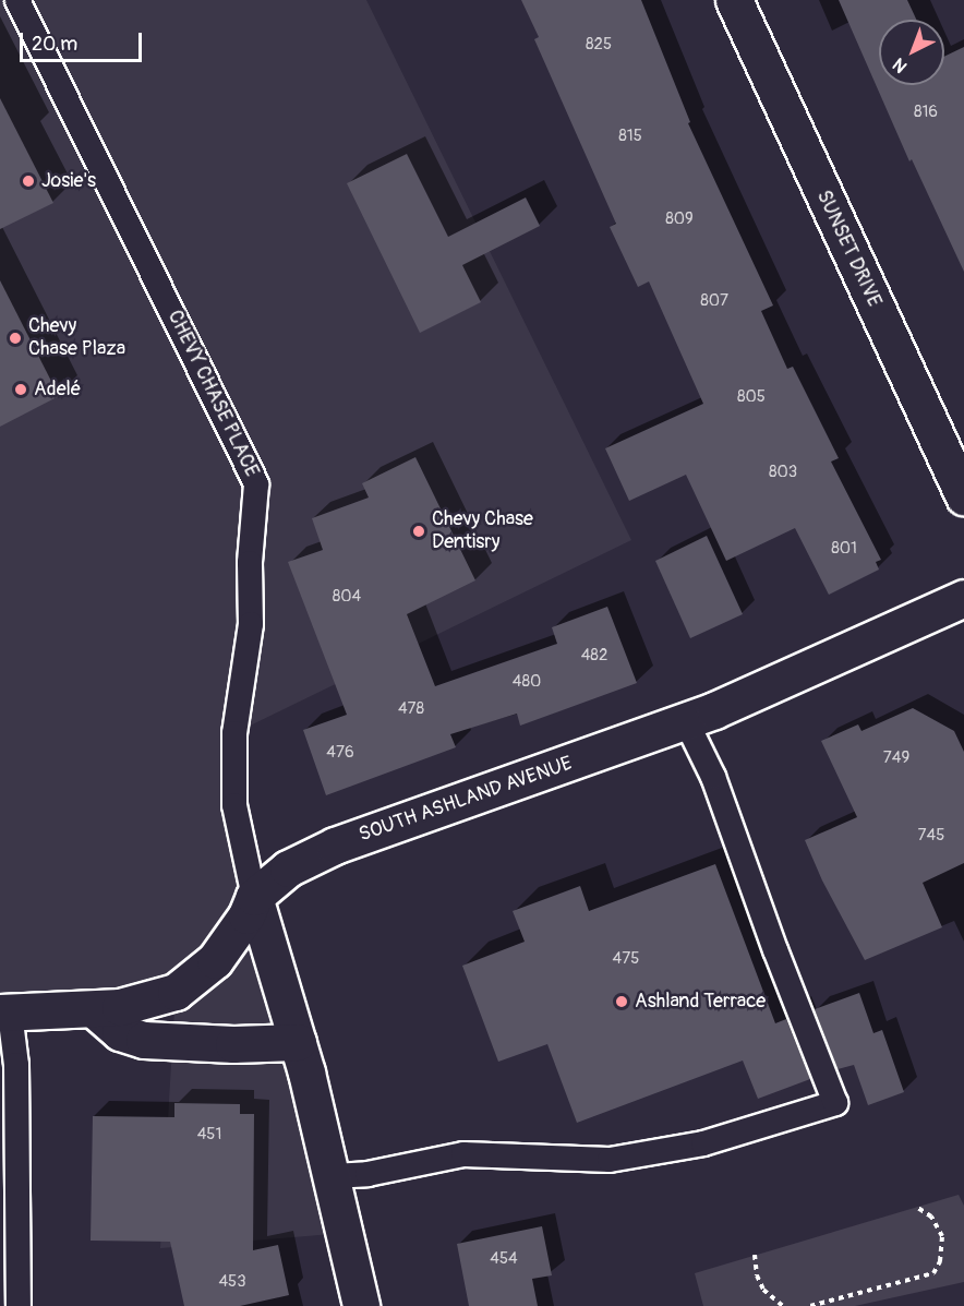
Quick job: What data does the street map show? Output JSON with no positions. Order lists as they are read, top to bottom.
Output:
{
  "streets": {
    "street": ["SUNSET DRIVE", "SOUTH ASHLAND AVENUE"],
    "lane": ["CHEVY CHASE PLACE"]
  },
  "crossings": [
    ["CHEVY CHASE PLACE", "SOUTH ASHLAND AVENUE"]
  ],
  "places": [
    "Josie's",
    "Chevy Chase Plaza",
    "Adelé",
    "Chevy Chase Dentisry",
    "Ashland Terrace"
  ],
  "house_numbers": [
    "825",
    "816",
    "815",
    "809",
    "807",
    "805",
    "803",
    "801",
    "804",
    "482",
    "480",
    "478",
    "476",
    "749",
    "745",
    "475",
    "451",
    "454",
    "453"
  ],
  "scale_bar": "20 m",
  "north": "bottom left"
}
